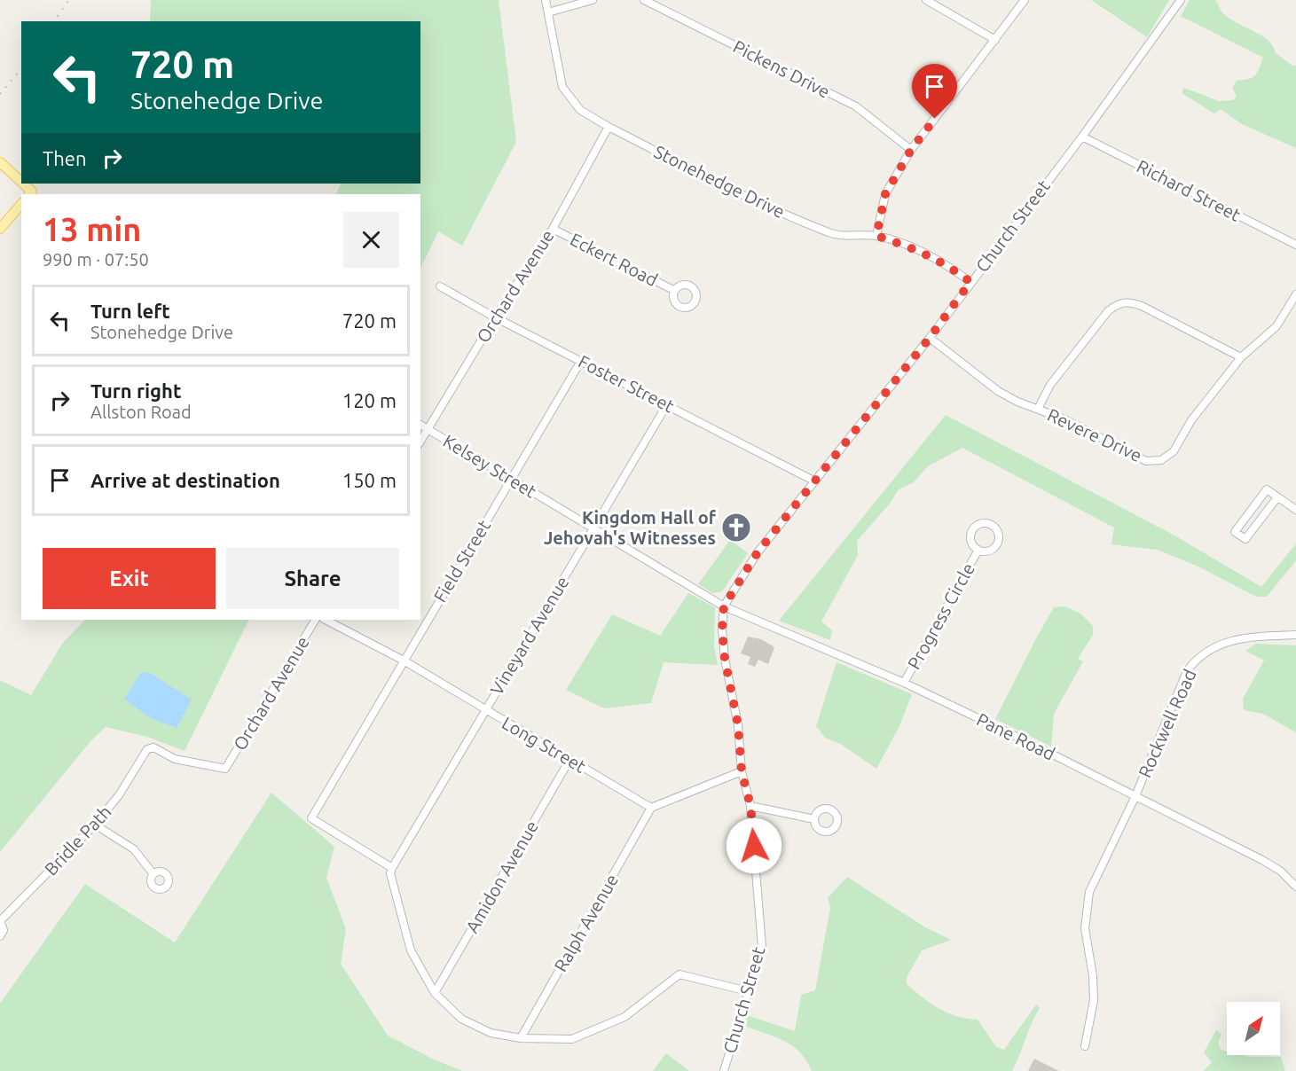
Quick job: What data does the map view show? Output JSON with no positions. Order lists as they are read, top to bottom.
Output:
{
  "streets": {
    "street": [
      "Pickens Drive",
      "Stonehedge Drive",
      "Richard Street",
      "Church Street",
      "Eckert Road",
      "Orchard Avenue",
      "Foster Street",
      "Revere Drive",
      "Kelsey Street",
      "Field Street",
      "Progress Circle",
      "Vineyard Avenue",
      "Rockwell Road",
      "Pane Road",
      "Long Street",
      "Bridle Path",
      "Amidon Avenue",
      "Ralph Avenue"
    ]
  },
  "crossings": [
    ["Stonehedge Drive", "Church Street"],
    ["Stonehedge Drive", "Orchard Avenue"],
    ["Richard Street", "Church Street"],
    ["Church Street", "Foster Street"],
    ["Church Street", "Revere Drive"],
    ["Church Street", "Kelsey Street"],
    ["Church Street", "Pane Road"],
    ["Eckert Road", "Orchard Avenue"],
    ["Orchard Avenue", "Foster Street"],
    ["Orchard Avenue", "Kelsey Street"],
    ["Orchard Avenue", "Bridle Path"],
    ["Foster Street", "Field Street"],
    ["Foster Street", "Vineyard Avenue"],
    ["Kelsey Street", "Field Street"],
    ["Kelsey Street", "Vineyard Avenue"],
    ["Kelsey Street", "Pane Road"],
    ["Field Street", "Vineyard Avenue"],
    ["Field Street", "Long Street"],
    ["Progress Circle", "Pane Road"],
    ["Vineyard Avenue", "Long Street"],
    ["Rockwell Road", "Pane Road"],
    ["Long Street", "Amidon Avenue"],
    ["Long Street", "Ralph Avenue"]
  ],
  "places": {
    "church": ["Kingdom Hall of Jehovah's Witnesses"]
  },
  "north": "top right",
  "page": {
    "turn": ["720 m", "Stonehedge Drive"],
    "then": "Then",
    "heading": ["13 min", "990 m · 07:50"],
    "list": [
      {
        "name": "Turn left",
        "note": "Stonehedge Drive",
        "value": "720 m"
      },
      {
        "name": "Turn right",
        "note": "Allston Road",
        "value": "120 m"
      },
      {
        "name": "Arrive at destination",
        "value": "150 m"
      }
    ],
    "buttons": ["Exit", "Share"]
  }
}
